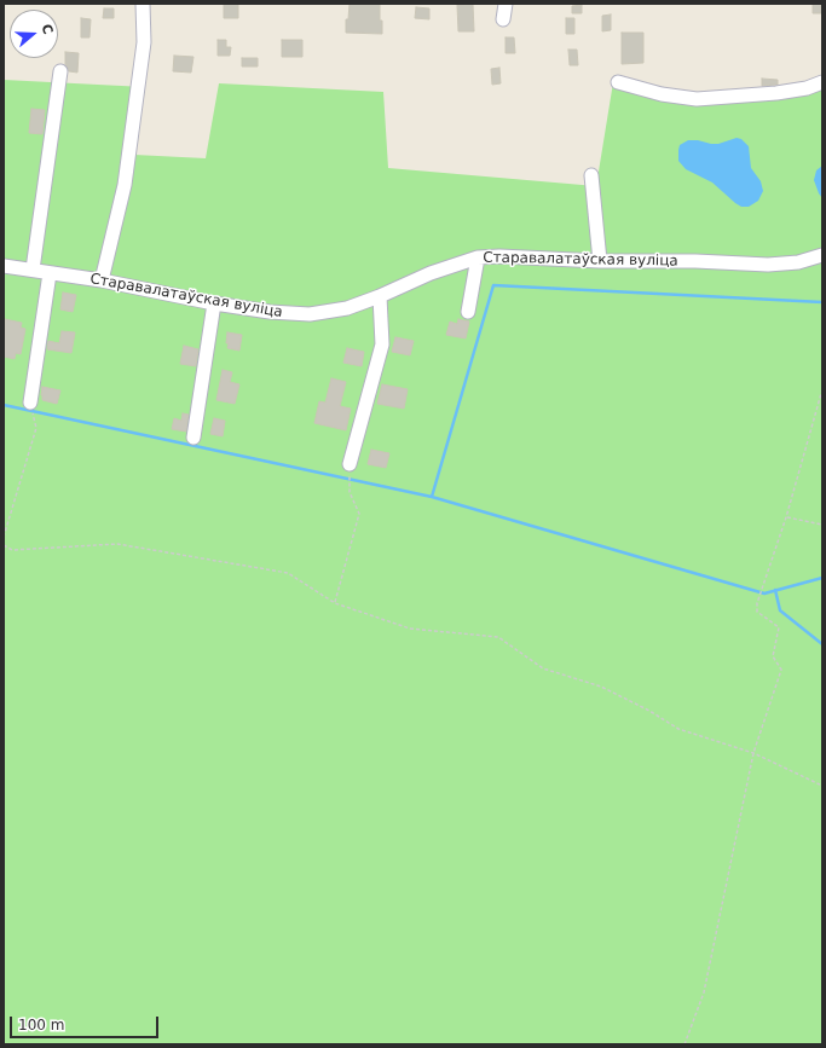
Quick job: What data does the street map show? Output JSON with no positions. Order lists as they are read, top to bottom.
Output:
{
  "streets": {
    "street": ["Старавалатаўская вуліца"]
  },
  "scale_bar": "100 m",
  "north": "right"
}
